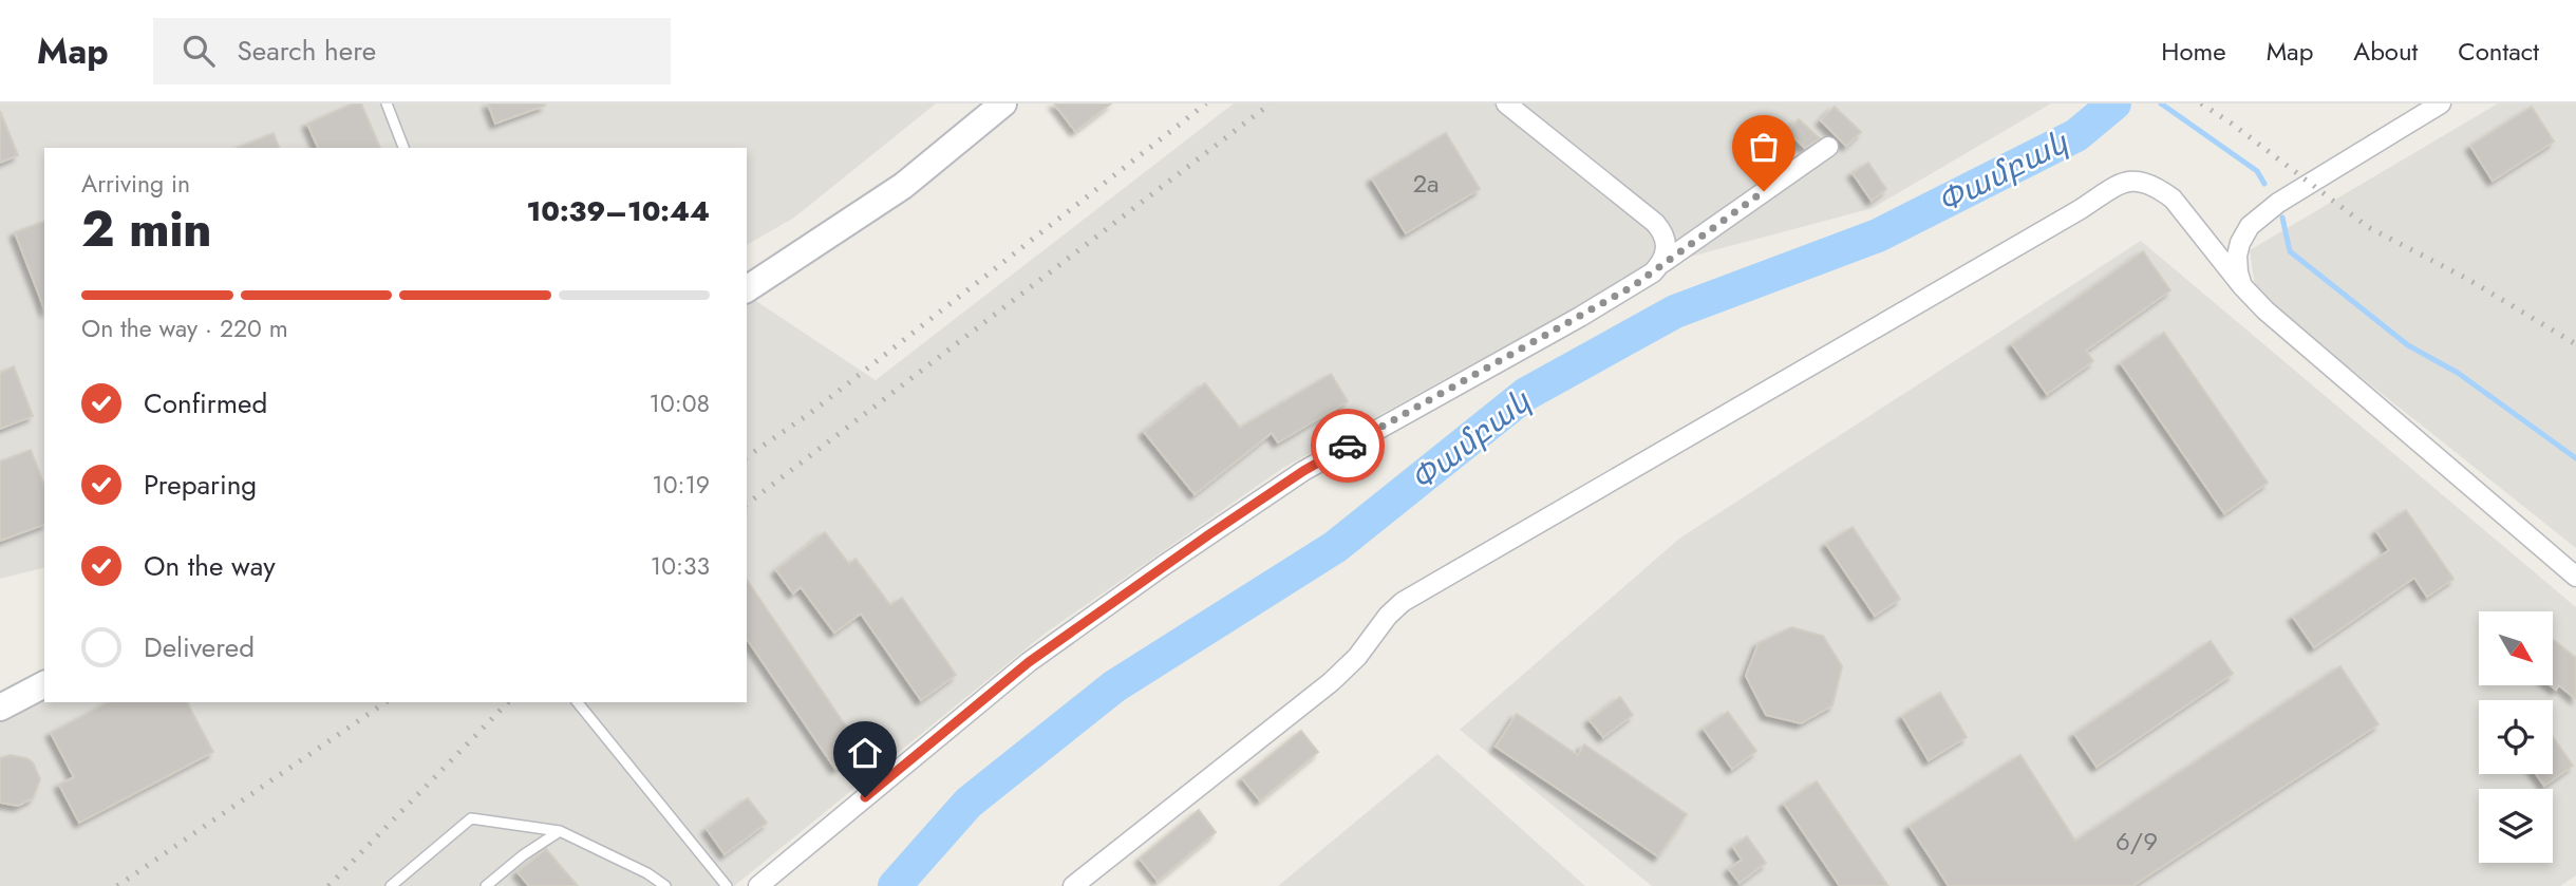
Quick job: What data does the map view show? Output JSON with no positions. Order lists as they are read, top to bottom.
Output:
{
  "water": ["Փամբակ"],
  "house_numbers": ["2a", "6/9"],
  "north": "bottom right",
  "page": {
    "header": "Map",
    "search": "Search here",
    "nav": [
      "Home",
      "Map",
      "About",
      "Contact"
    ],
    "heading": ["2 min", "Arriving in", "10:39–10:44"],
    "bar": "On the way · 220 m",
    "list": [
      ["Confirmed", "10:08"],
      ["Preparing", "10:19"],
      ["On the way", "10:33"],
      "Delivered"
    ]
  }
}
